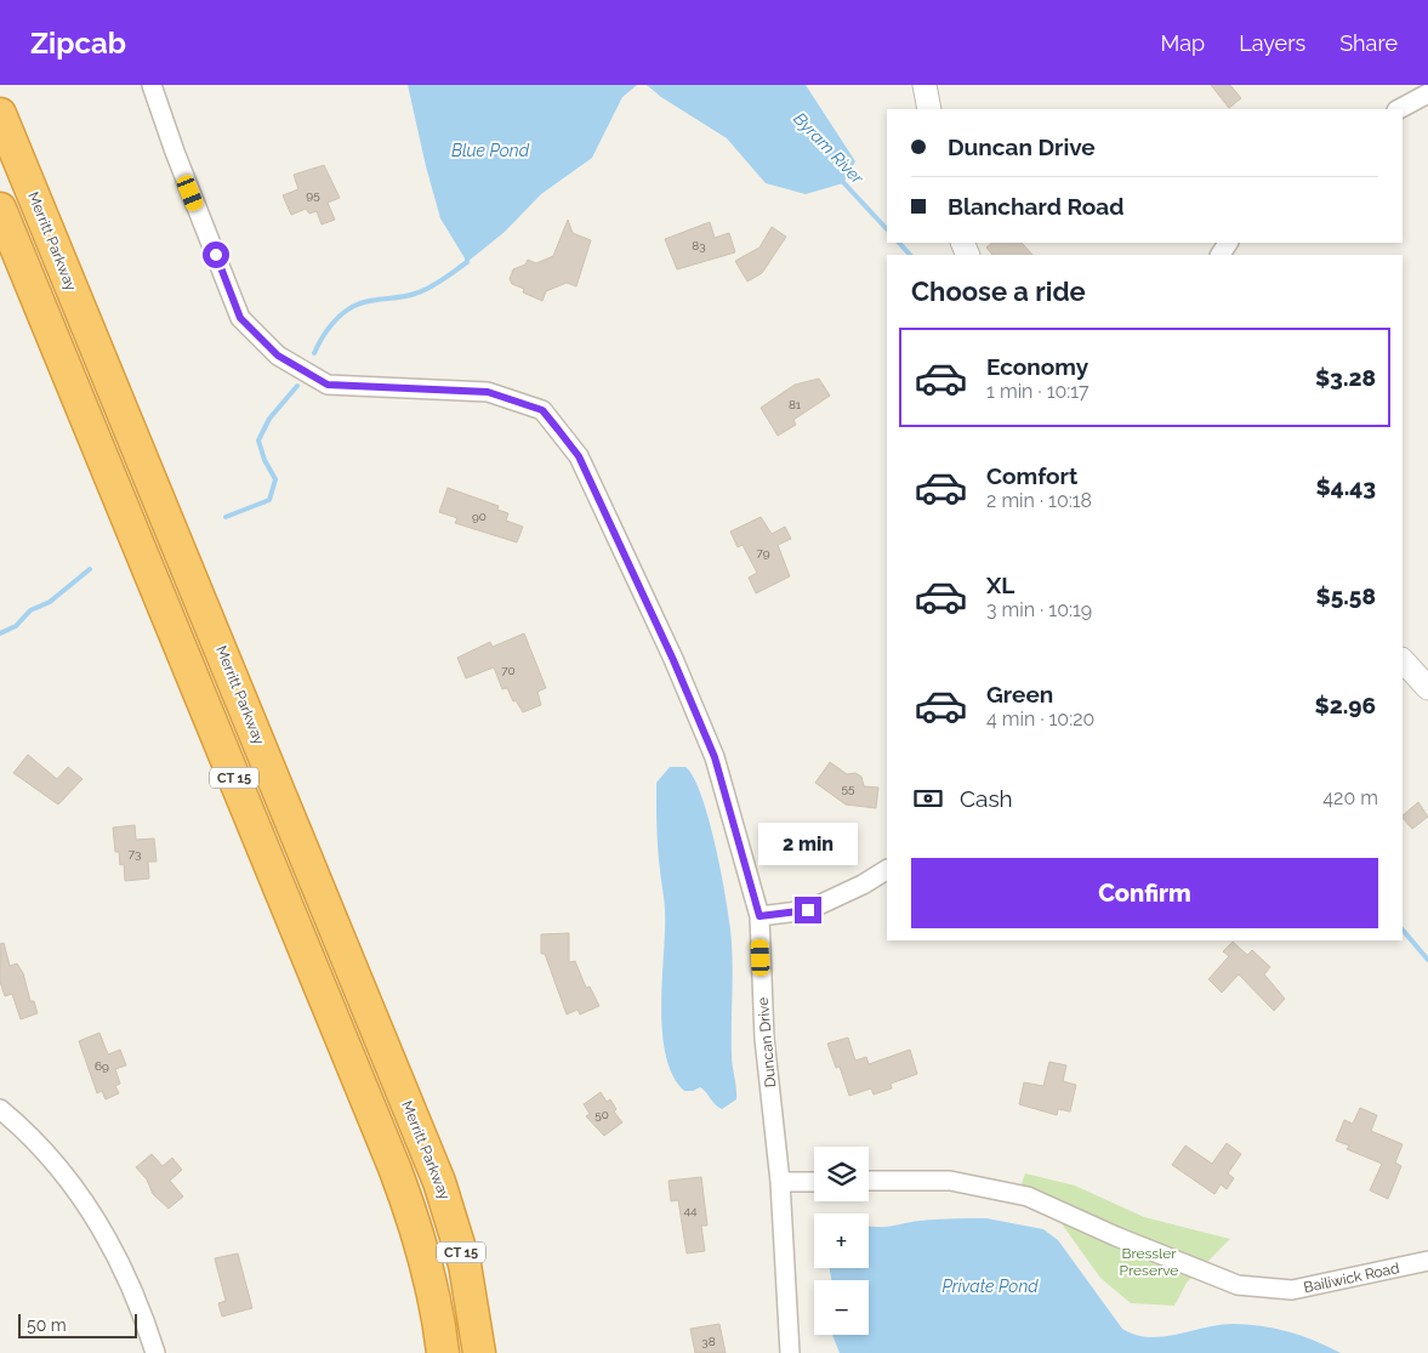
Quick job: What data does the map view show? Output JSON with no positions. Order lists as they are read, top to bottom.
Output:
{
  "streets": {
    "highway": ["Merritt Parkway", "CT 15"],
    "street": ["Duncan Drive", "Bailiwick Road"]
  },
  "water": ["Byram River", "Blue Pond", "Private Pond"],
  "parks": ["Bressler Preserve"],
  "house_numbers": [
    "95",
    "83",
    "81",
    "90",
    "79",
    "70",
    "55",
    "73",
    "69",
    "50",
    "44",
    "38"
  ],
  "scale_bar": "50 m",
  "page": {
    "header": "Zipcab",
    "nav": ["Map", "Layers", "Share"],
    "banner": ["Duncan Drive", "Blanchard Road"],
    "heading": "Choose a ride",
    "list": [
      {
        "name": "Economy",
        "note": "1 min · 10:17",
        "value": "$3.28"
      },
      {
        "name": "Comfort",
        "note": "2 min · 10:18",
        "value": "$4.43"
      },
      {
        "name": "XL",
        "note": "3 min · 10:19",
        "value": "$5.58"
      },
      {
        "name": "Green",
        "note": "4 min · 10:20",
        "value": "$2.96"
      }
    ],
    "pay": ["Cash", "420 m"],
    "bubble": "2 min",
    "buttons": "Confirm",
    "map_buttons": ["+", "−"],
    "scale": "50 m"
  }
}
